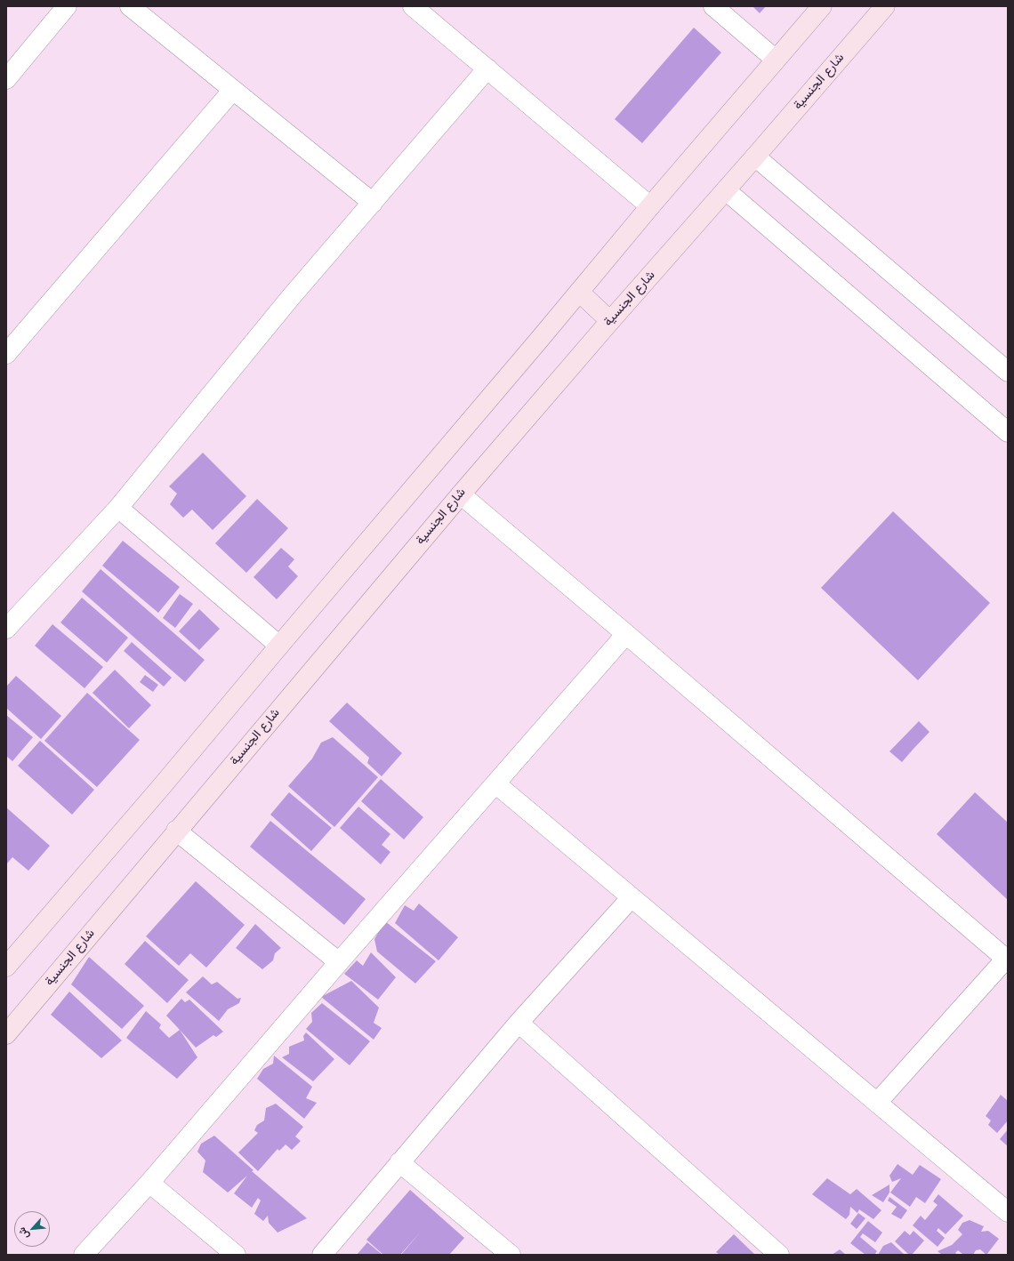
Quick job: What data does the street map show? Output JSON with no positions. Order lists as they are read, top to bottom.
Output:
{
  "streets": {
    "main road": ["شارع الجنسية"]
  },
  "north": "bottom left"
}
